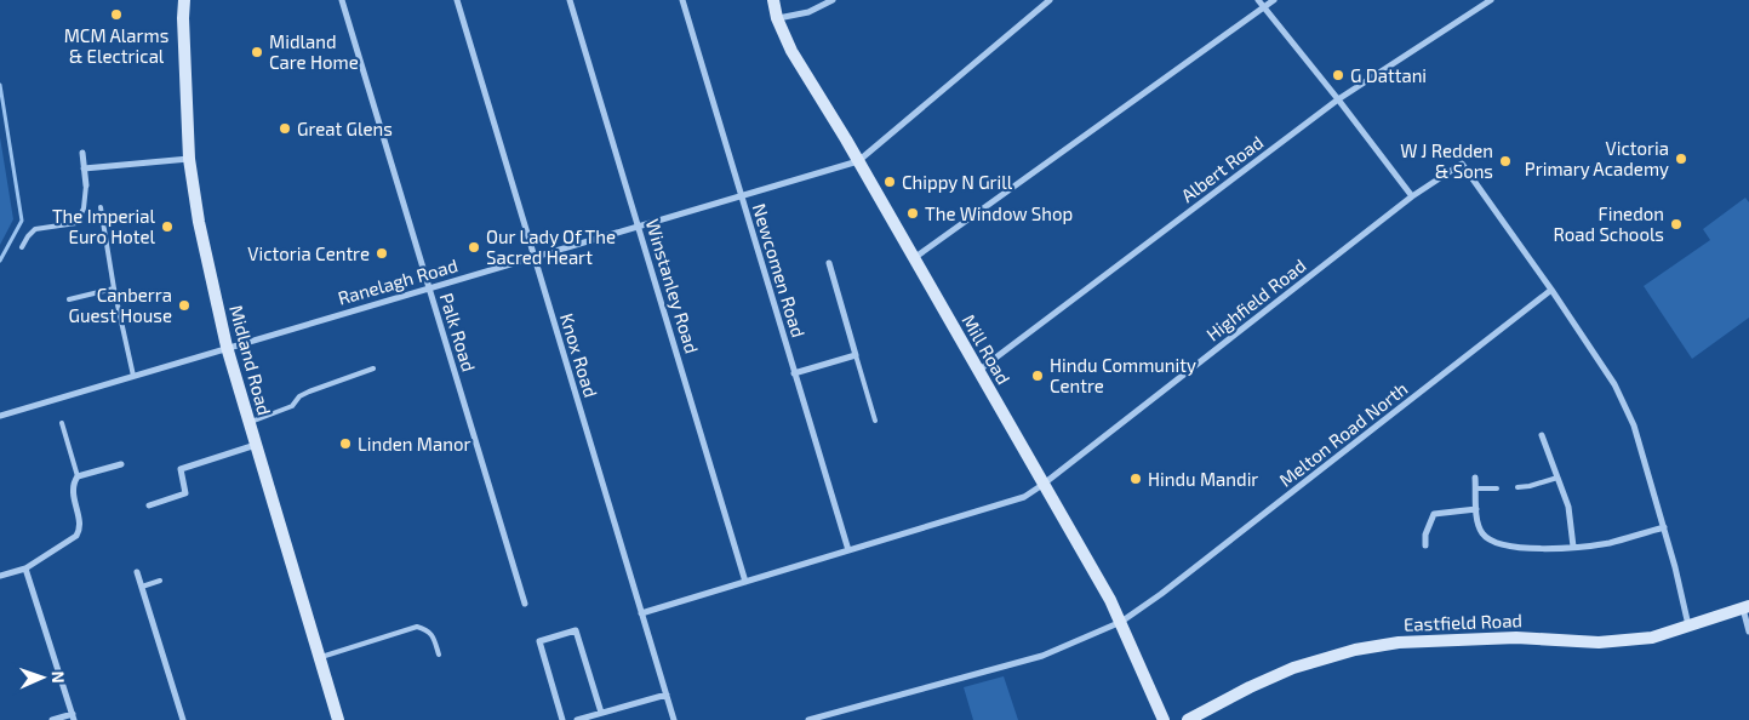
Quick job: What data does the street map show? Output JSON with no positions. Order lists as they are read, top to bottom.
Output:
{
  "streets": {
    "main road": ["Mill Road", "Midland Road", "Eastfield Road"],
    "street": [
      "Albert Road",
      "Newcomen Road",
      "Ranelagh Road",
      "Winstanley Road",
      "Highfield Road",
      "Palk Road",
      "Knox Road",
      "Melton Road North"
    ]
  },
  "crossings": [
    ["Albert Road", "Mill Road"],
    ["Newcomen Road", "Ranelagh Road"],
    ["Newcomen Road", "Highfield Road"],
    ["Ranelagh Road", "Winstanley Road"],
    ["Ranelagh Road", "Palk Road"],
    ["Ranelagh Road", "Mill Road"],
    ["Ranelagh Road", "Knox Road"],
    ["Ranelagh Road", "Midland Road"],
    ["Winstanley Road", "Highfield Road"],
    ["Highfield Road", "Mill Road"],
    ["Highfield Road", "Knox Road"],
    ["Highfield Road", "Melton Road North"],
    ["Mill Road", "Melton Road North"]
  ],
  "places": [
    "MCM Alarms & Electrical",
    "Midland Care Home",
    "G Dattani",
    "Great Glens",
    "Victoria Primary Academy",
    "W J Redden & Sons",
    "Chippy N Grill",
    "The Window Shop",
    "Finedon Road Schools",
    "The Imperial Euro Hotel",
    "Our Lady Of The Sacred Heart",
    "Victoria Centre",
    "Canberra Guest House",
    "Hindu Community Centre",
    "Linden Manor",
    "Hindu Mandir"
  ],
  "north": "right"
}
